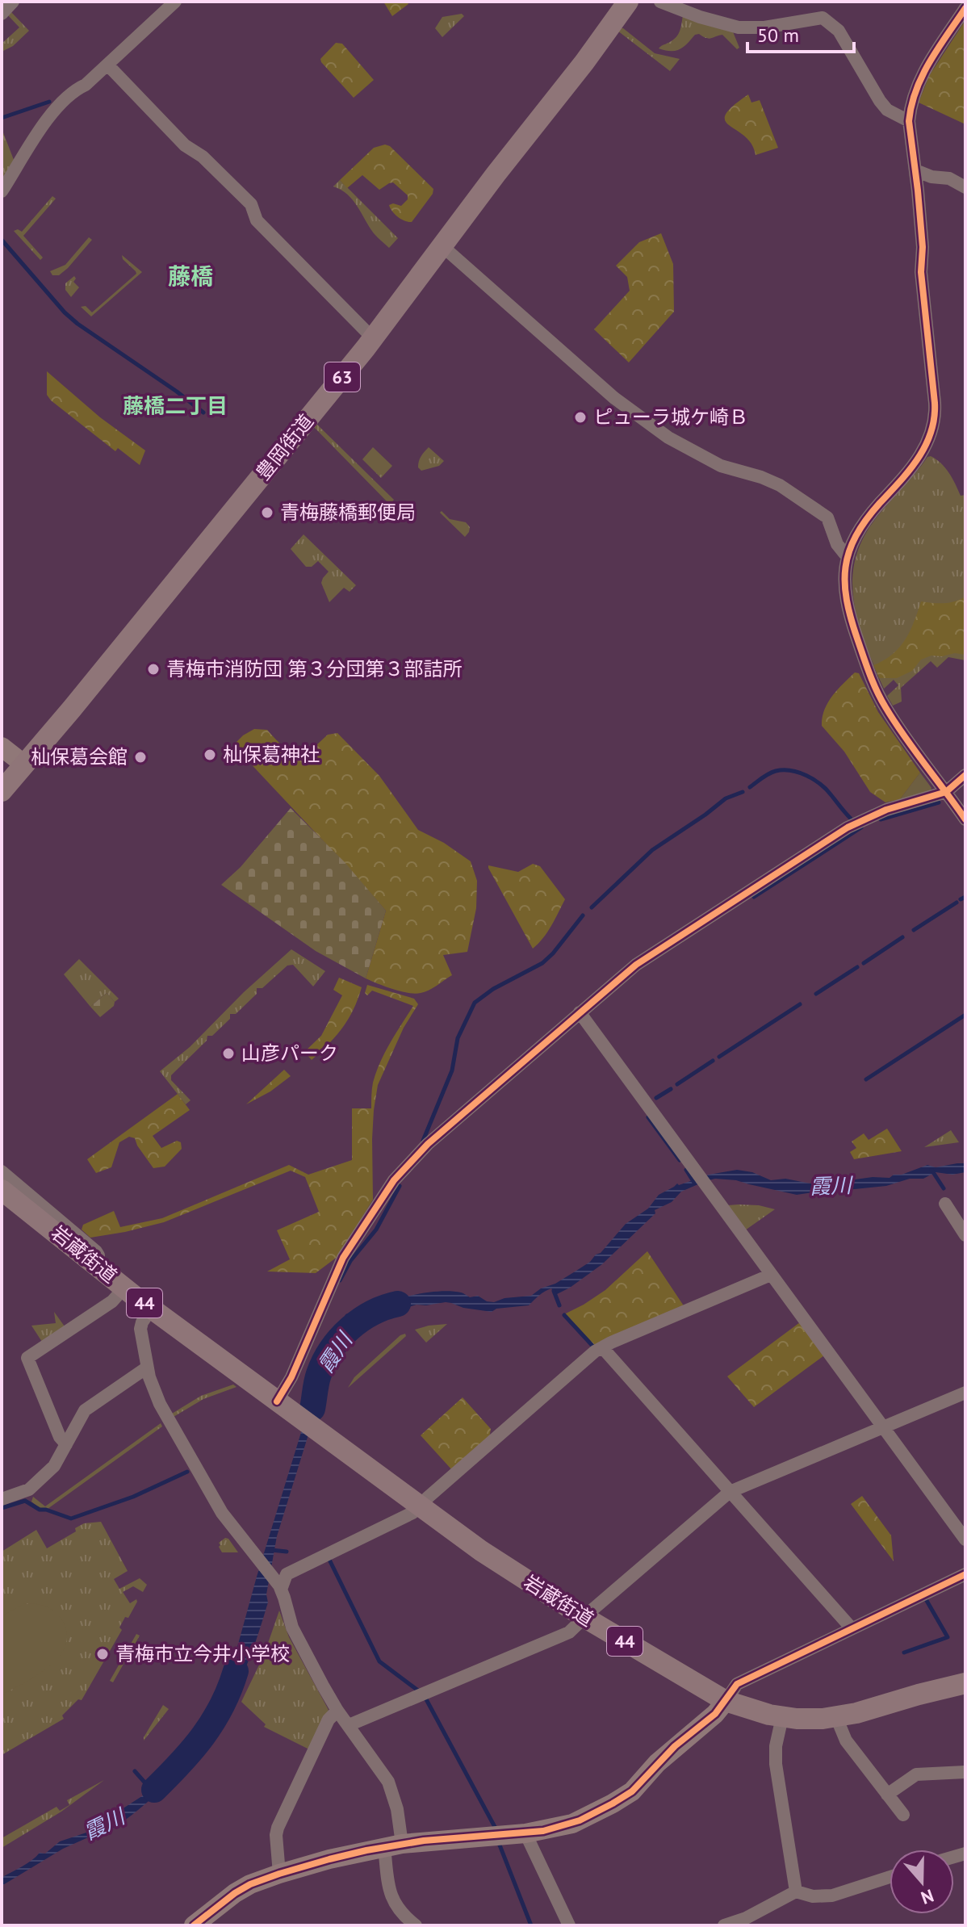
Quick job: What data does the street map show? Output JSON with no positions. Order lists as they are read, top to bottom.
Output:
{
  "streets": {
    "main road": [
      "63",
      "豊岡街道",
      "岩蔵街道",
      "44"
    ]
  },
  "districts": ["藤橋", "藤橋二丁目"],
  "water": ["霞川"],
  "places": [
    "ピューラ城ケ崎Ｂ",
    "青梅藤橋郵便局",
    "青梅市消防団 第３分団第３部詰所",
    "杣保葛神社",
    "杣保葛会館",
    "山彦パーク",
    "青梅市立今井小学校"
  ],
  "scale_bar": "50 m",
  "north": "bottom"
}
